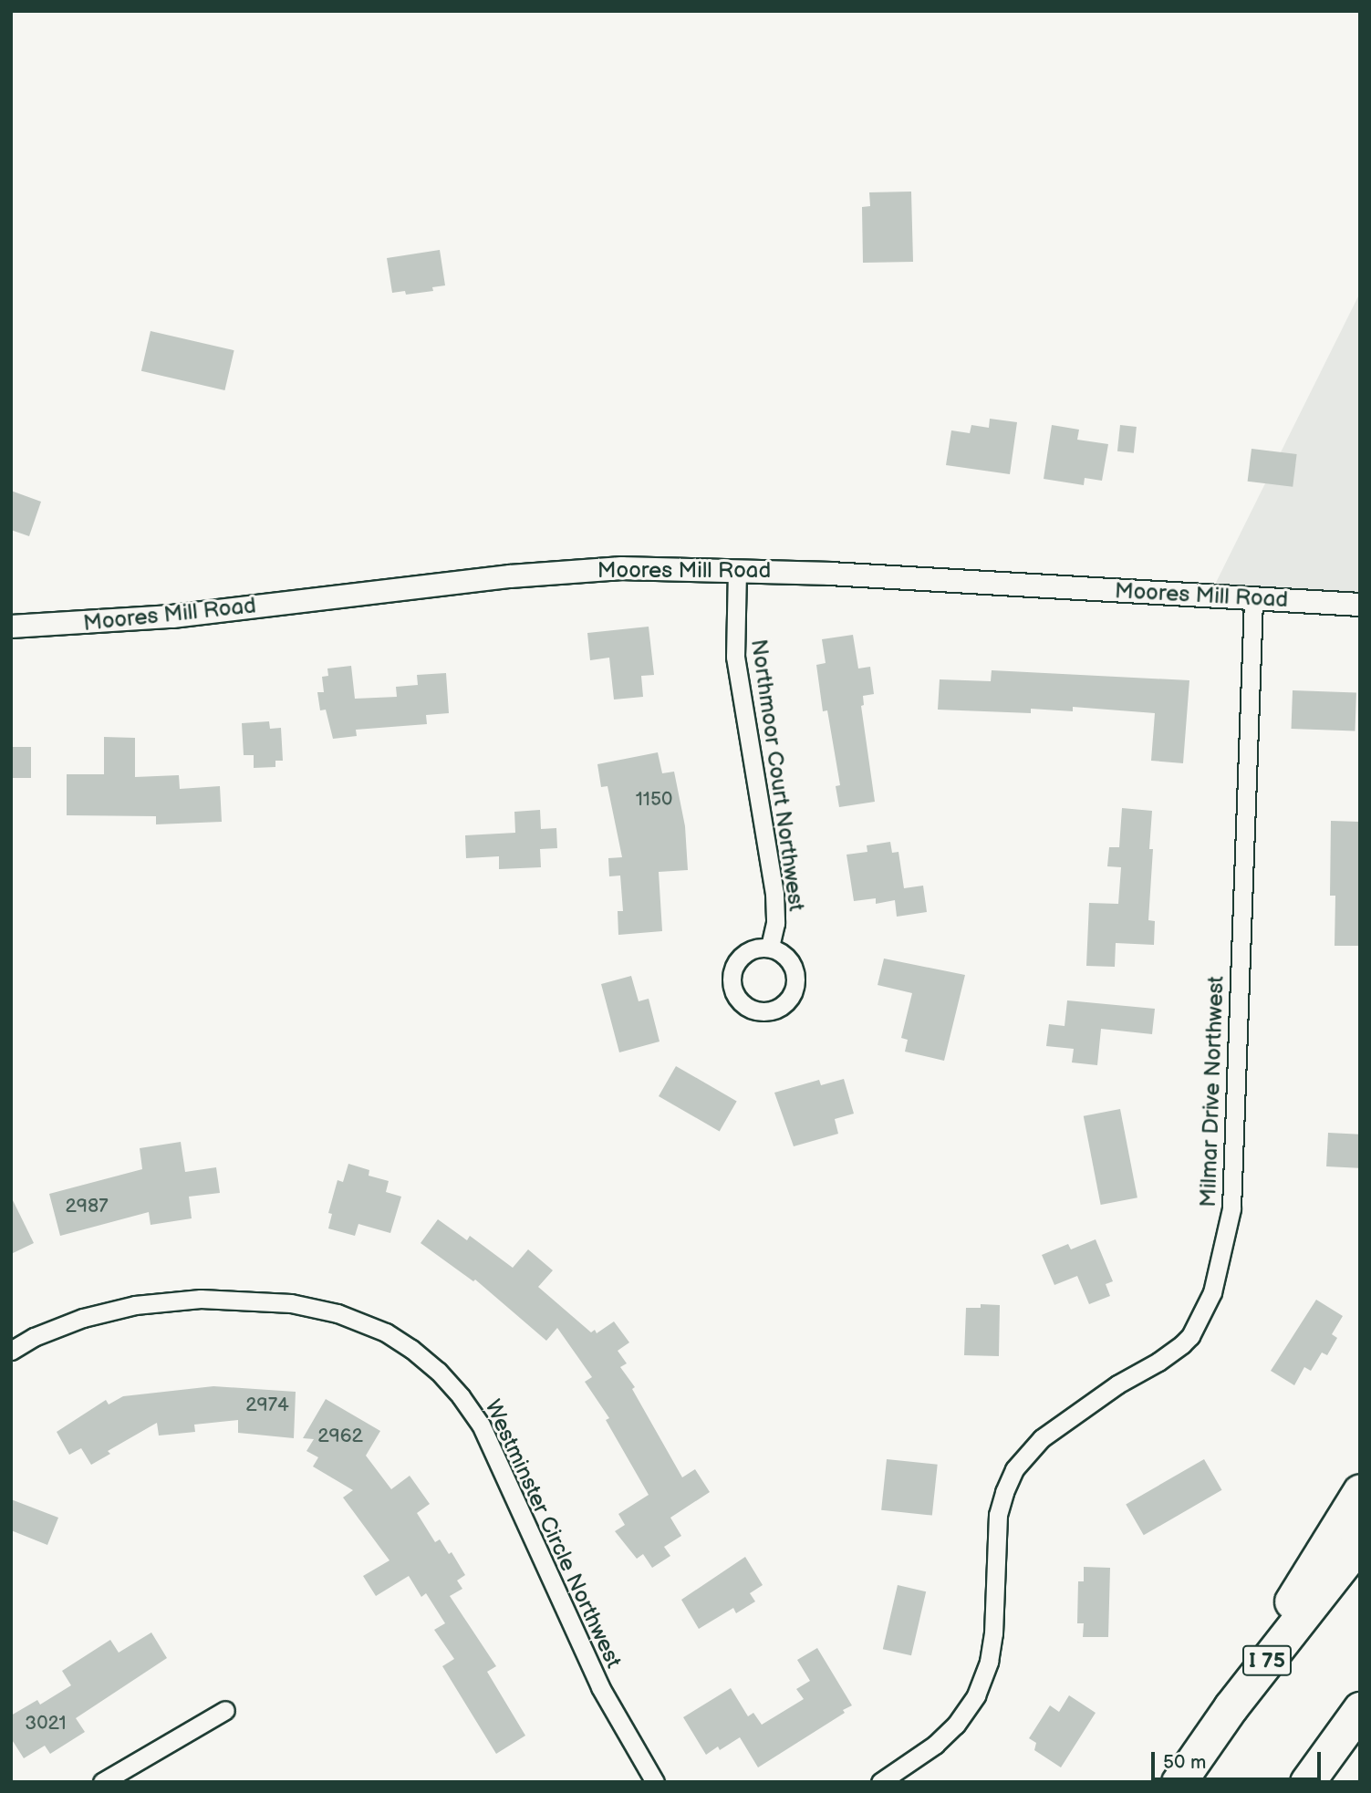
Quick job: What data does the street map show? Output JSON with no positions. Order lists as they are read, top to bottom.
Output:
{
  "streets": {
    "highway": ["I 75"],
    "street": [
      "Moores Mill Road",
      "Northmoor Court Northwest",
      "Milmar Drive Northwest",
      "Westminster Circle Northwest"
    ]
  },
  "crossings": [
    ["Moores Mill Road", "Northmoor Court Northwest"],
    ["Moores Mill Road", "Milmar Drive Northwest"]
  ],
  "house_numbers": [
    "1150",
    "2987",
    "2974",
    "2962",
    "3021"
  ],
  "scale_bar": "50 m"
}
